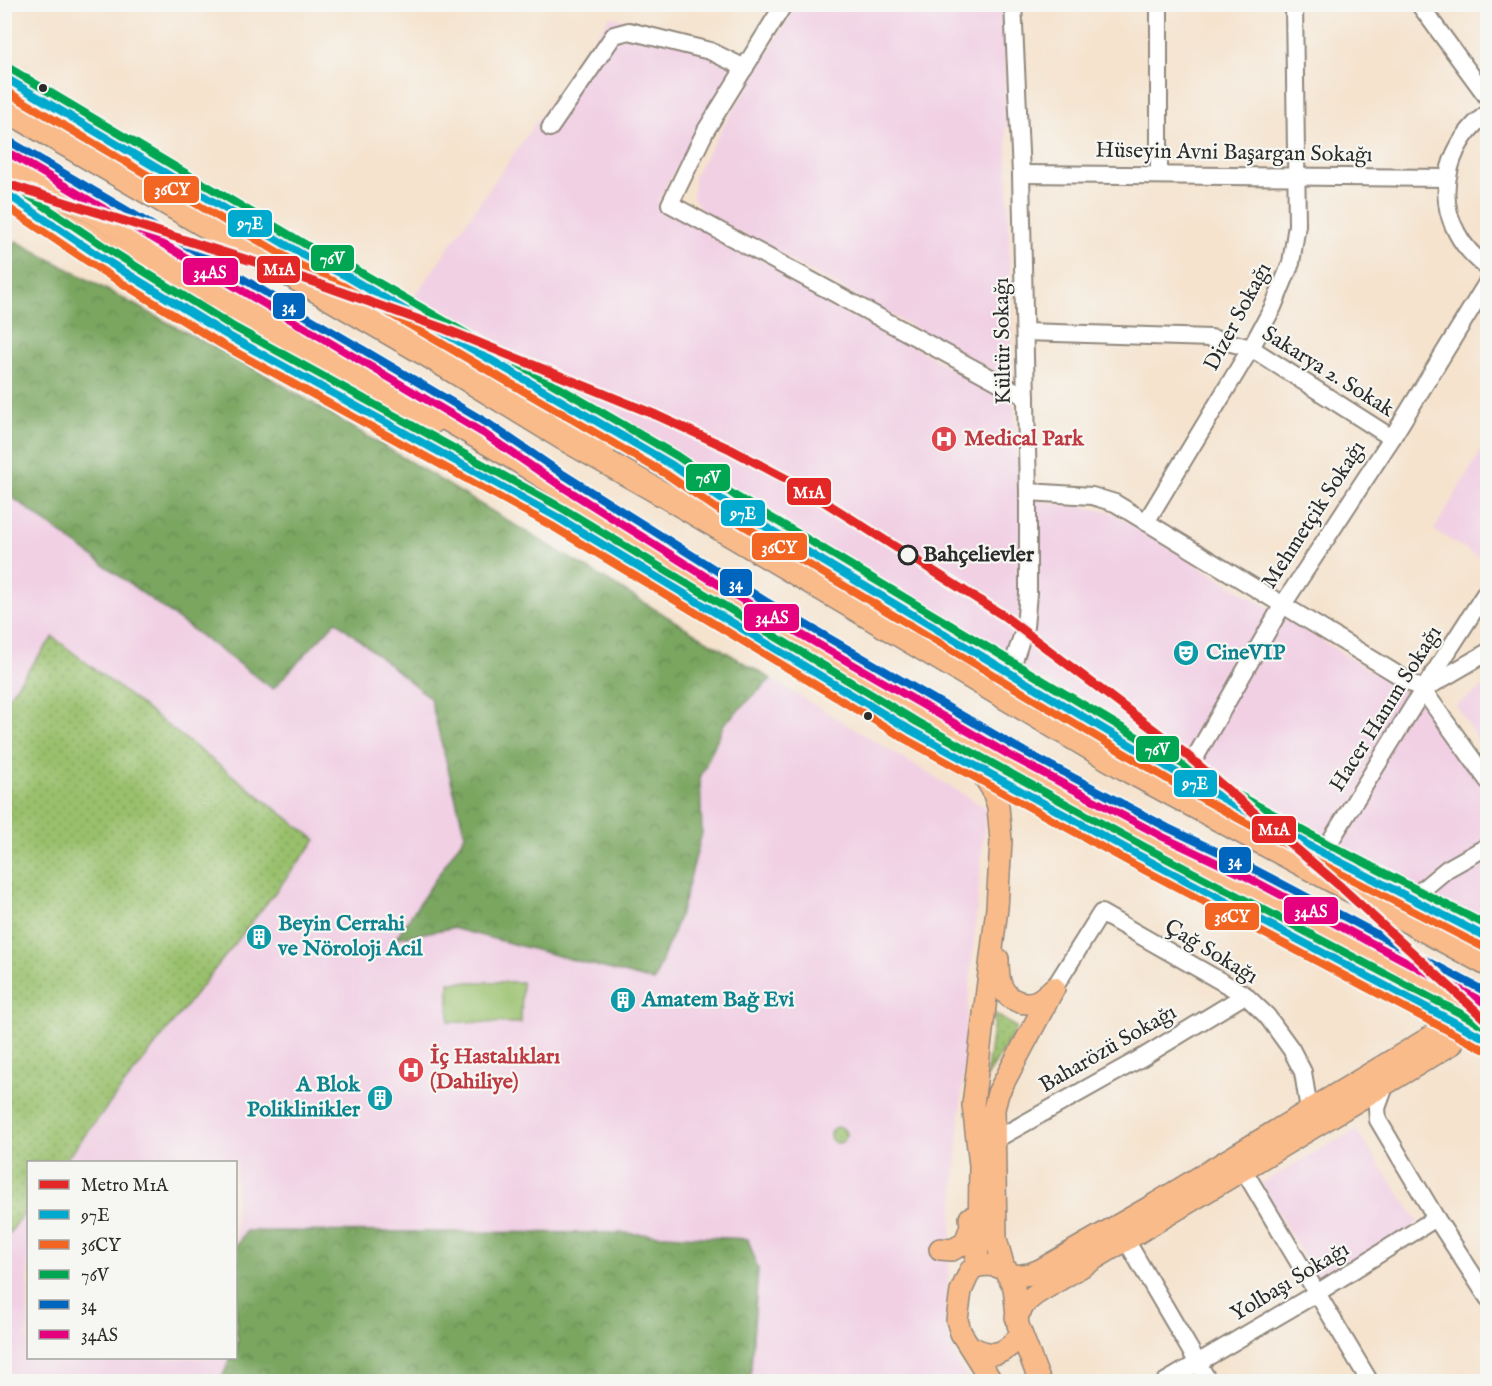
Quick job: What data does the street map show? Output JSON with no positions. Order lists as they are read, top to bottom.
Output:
{
  "streets": {
    "street": [
      "Hüseyin Avni Başargan Sokağı",
      "Dizer Sokağı",
      "Kültür Sokağı",
      "Sakarya 2. Sokak",
      "Mehmetçik Sokağı",
      "Hacer Hanım Sokağı",
      "Çağ Sokağı",
      "Baharözü Sokağı",
      "Yolbaşı Sokağı"
    ]
  },
  "crossings": [
    ["Hüseyin Avni Başargan Sokağı", "Dizer Sokağı"],
    ["Hüseyin Avni Başargan Sokağı", "Kültür Sokağı"],
    ["Dizer Sokağı", "Sakarya 2. Sokak"],
    ["Kültür Sokağı", "Sakarya 2. Sokak"],
    ["Sakarya 2. Sokak", "Mehmetçik Sokağı"],
    ["Çağ Sokağı", "Baharözü Sokağı"]
  ],
  "places": {
    "hospital": ["Medical Park", "İç Hastalıkları (Dahiliye)"],
    "other": ["Bahçelievler"],
    "theatre": ["CineVIP"],
    "building": ["Beyin Cerrahi ve Nöroloji Acil", "Amatem Bağ Evi", "A Blok Poliklinikler"]
  },
  "lines": [
    "transit line 76V",
    "transit line 97E",
    "transit line 36CY",
    "transit line 34",
    "transit line 34AS",
    "metro line M1A"
  ],
  "legend": [
    "Metro M1A",
    "97E",
    "36CY",
    "76V",
    "34",
    "34AS"
  ]
}
